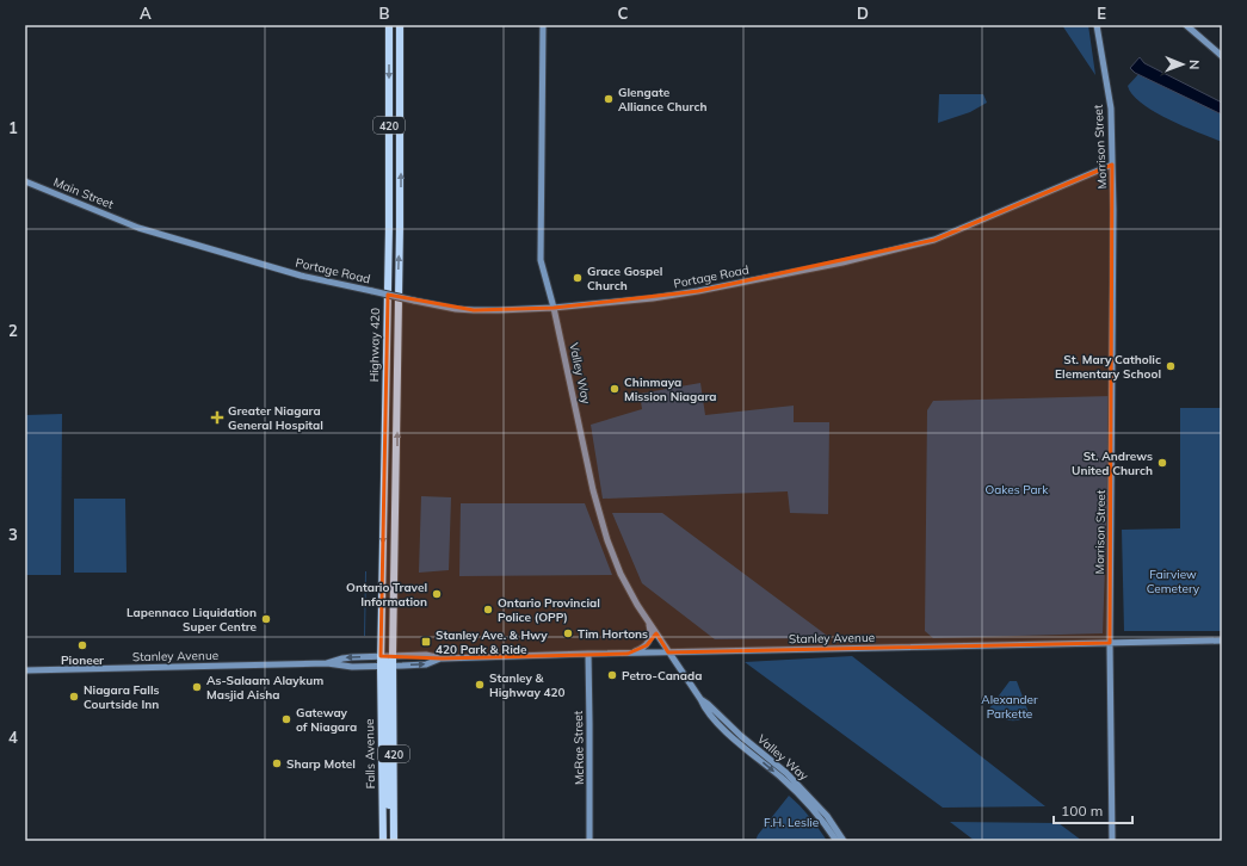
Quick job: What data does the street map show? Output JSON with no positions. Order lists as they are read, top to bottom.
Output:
{
  "streets": {
    "highway": ["420", "Highway 420", "Falls Avenue"],
    "street": [
      "Morrison Street",
      "Main Street",
      "Portage Road",
      "Valley Way",
      "Stanley Avenue",
      "McRae Street"
    ]
  },
  "crossings": [
    ["Morrison Street", "Portage Road"],
    ["Morrison Street", "Stanley Avenue"],
    ["Main Street", "Portage Road"],
    ["Portage Road", "Valley Way"],
    ["Highway 420", "Stanley Avenue"],
    ["Highway 420", "Falls Avenue"],
    ["Valley Way", "Stanley Avenue"],
    ["Stanley Avenue", "McRae Street"],
    ["Stanley Avenue", "Falls Avenue"]
  ],
  "parks": [
    "Oakes Park",
    "Fairview Cemetery",
    "Alexander Parkette",
    "F.H. Leslie"
  ],
  "places": {
    "other": [
      "Glengate Alliance Church",
      "Grace Gospel Church",
      "St. Mary Catholic Elementary School",
      "Chinmaya Mission Niagara",
      "St. Andrews United Church",
      "Ontario Travel Information",
      "Ontario Provincial Police (OPP)",
      "Lapennaco Liquidation Super Centre",
      "Tim Hortons",
      "Pioneer",
      "Petro-Canada",
      "Stanley & Highway 420",
      "As-Salaam Alaykum Masjid Aisha",
      "Niagara Falls Courtside Inn",
      "Gateway of Niagara",
      "Sharp Motel"
    ],
    "health": ["Greater Niagara General Hospital"],
    "transit": ["Stanley Ave. & Hwy 420 Park & Ride"]
  },
  "scale_bar": "100 m",
  "north": "right",
  "grid": {
    "columns": [
      "A",
      "B",
      "C",
      "D",
      "E"
    ],
    "rows": [
      "1",
      "2",
      "3",
      "4"
    ]
  }
}
